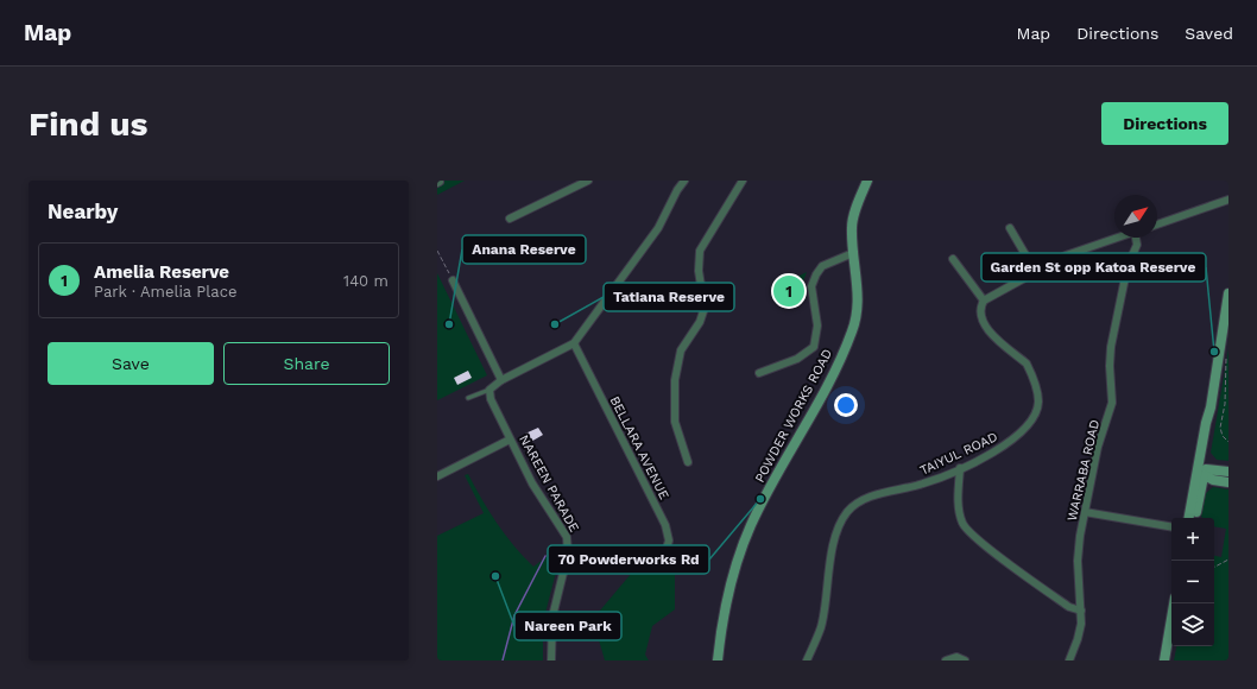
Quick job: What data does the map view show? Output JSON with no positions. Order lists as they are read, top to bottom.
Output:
{
  "streets": {
    "main road": ["POWDER WORKS ROAD"],
    "street": [
      "BELLARA AVENUE",
      "TAIYUL ROAD",
      "WARRABA ROAD",
      "NAREEN PARADE"
    ]
  },
  "places": [
    "Anana Reserve",
    "Tatiana Reserve",
    "Garden St opp Katoa Reserve",
    "70 Powderworks Rd",
    "Nareen Park"
  ],
  "north": "top right",
  "page": {
    "header": "Map",
    "nav": ["Map", "Directions", "Saved"],
    "buttons": [
      "Directions",
      ["Save", "Share"]
    ],
    "title": "Find us",
    "heading": "Nearby",
    "list": [
      {
        "mark": "1",
        "name": "Amelia Reserve",
        "note": "Park · Amelia Place",
        "value": "140 m"
      }
    ],
    "pins": "1",
    "map_buttons": ["+", "−"]
  }
}
